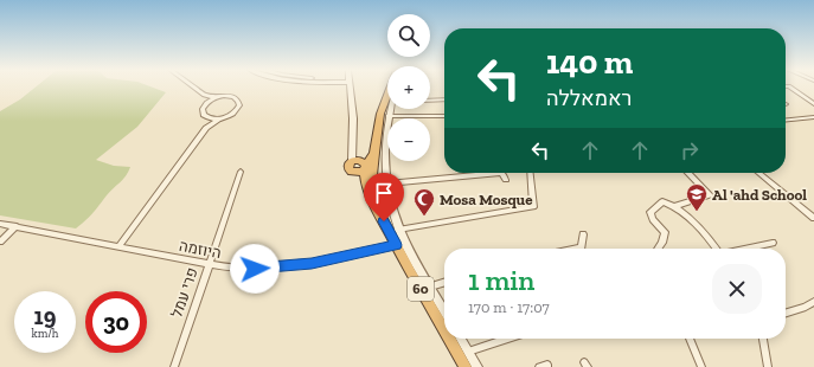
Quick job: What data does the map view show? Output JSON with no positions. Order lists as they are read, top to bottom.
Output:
{
  "streets": {
    "highway": ["60"],
    "street": ["היוזמה", "פרי עמל"]
  },
  "crossings": [
    ["היוזמה", "60"],
    ["היוזמה", "פרי עמל"]
  ],
  "places": {
    "school or university": ["Al 'ahd School"],
    "mosque": ["Mosa Mosque"]
  },
  "page": {
    "map_buttons": ["+", "−"],
    "turn": ["140 m", "ראמאללה"],
    "heading": ["1 min", "170 m · 17:07"],
    "speed": "19 km/h",
    "limit": "30"
  }
}
